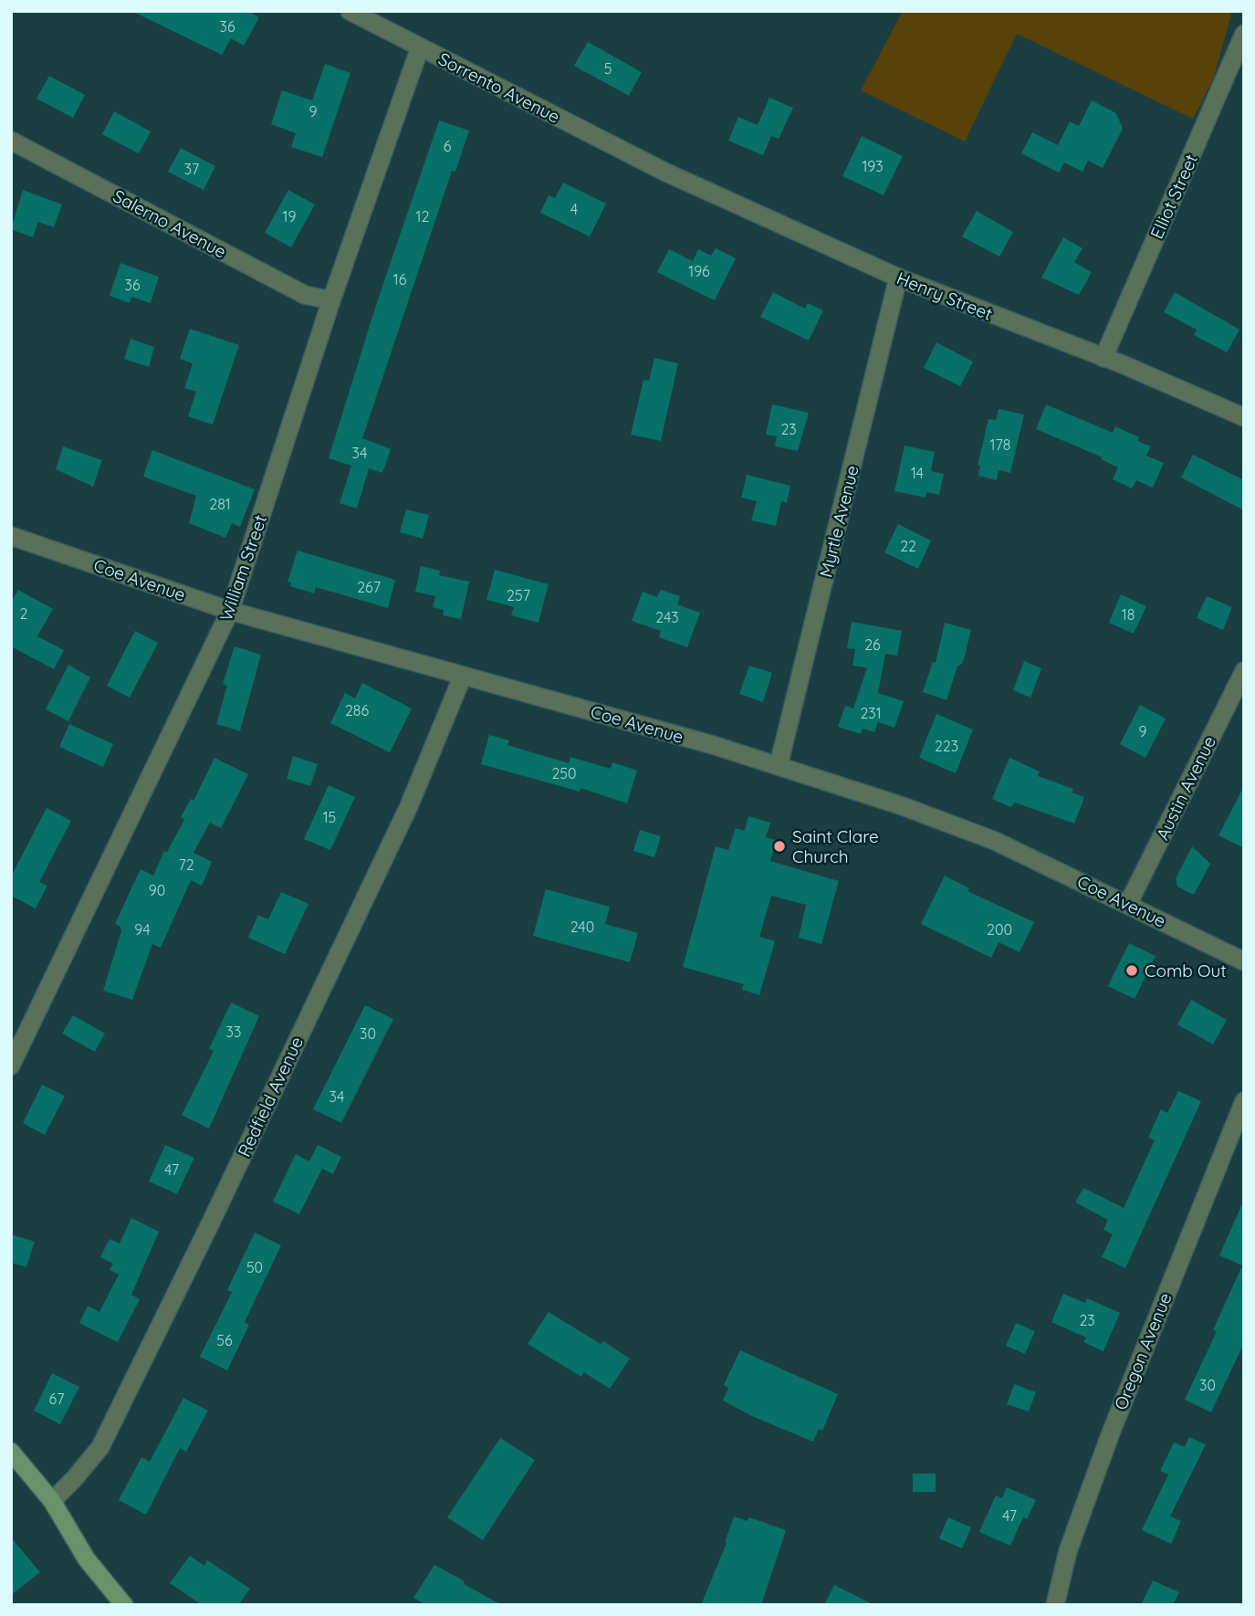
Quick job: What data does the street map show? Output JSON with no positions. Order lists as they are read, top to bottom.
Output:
{
  "streets": {
    "street": [
      "Sorrento Avenue",
      "Elliot Street",
      "Salerno Avenue",
      "Henry Street",
      "Myrtle Avenue",
      "William Street",
      "Coe Avenue",
      "Austin Avenue",
      "Redfield Avenue",
      "Oregon Avenue"
    ]
  },
  "crossings": [
    ["Sorrento Avenue", "Henry Street"],
    ["Sorrento Avenue", "William Street"],
    ["Elliot Street", "Henry Street"],
    ["Salerno Avenue", "William Street"],
    ["Henry Street", "Myrtle Avenue"],
    ["Myrtle Avenue", "Coe Avenue"],
    ["William Street", "Coe Avenue"],
    ["Coe Avenue", "Austin Avenue"],
    ["Coe Avenue", "Redfield Avenue"]
  ],
  "places": ["Saint Clare Church", "Comb Out"],
  "house_numbers": [
    "36",
    "5",
    "9",
    "6",
    "193",
    "37",
    "4",
    "19",
    "12",
    "196",
    "16",
    "36",
    "23",
    "178",
    "34",
    "14",
    "281",
    "22",
    "267",
    "257",
    "2",
    "18",
    "243",
    "26",
    "286",
    "231",
    "9",
    "223",
    "250",
    "15",
    "72",
    "90",
    "240",
    "94",
    "200",
    "33",
    "30",
    "34",
    "47",
    "50",
    "23",
    "56",
    "30",
    "67",
    "47"
  ]
}
